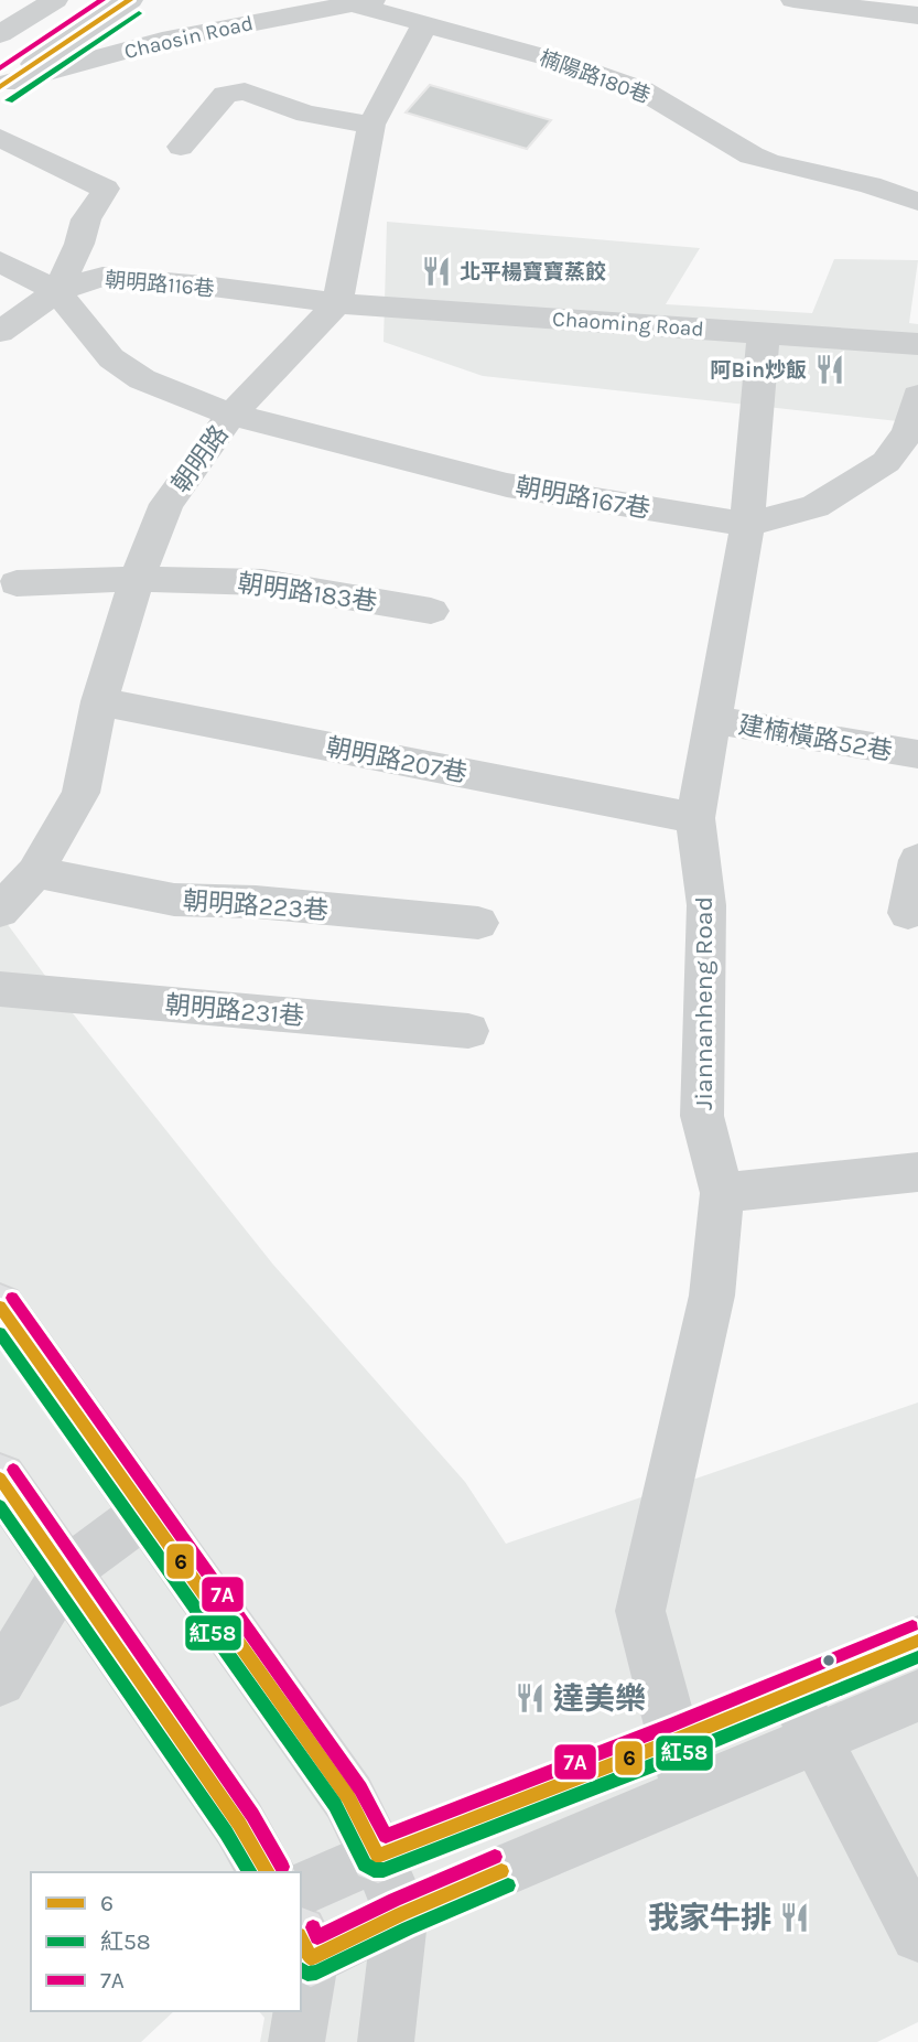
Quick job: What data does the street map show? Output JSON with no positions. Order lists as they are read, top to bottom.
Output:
{
  "streets": {
    "street": [
      "Chaosin Road",
      "楠陽路180巷",
      "朝明路116巷",
      "Chaoming Road",
      "朝明路",
      "朝明路167巷",
      "朝明路183巷",
      "建楠橫路52巷",
      "朝明路207巷",
      "朝明路223巷",
      "Jiannanheng Road",
      "朝明路231巷"
    ]
  },
  "crossings": [
    ["Chaosin Road", "楠陽路180巷"],
    ["朝明路116巷", "Chaoming Road"],
    ["朝明路116巷", "朝明路"],
    ["朝明路116巷", "朝明路167巷"],
    ["Chaoming Road", "朝明路"],
    ["朝明路", "朝明路167巷"],
    ["朝明路", "朝明路183巷"],
    ["朝明路", "朝明路207巷"],
    ["朝明路", "朝明路223巷"],
    ["朝明路167巷", "Jiannanheng Road"],
    ["建楠橫路52巷", "Jiannanheng Road"],
    ["朝明路207巷", "Jiannanheng Road"]
  ],
  "places": {
    "restaurant": [
      "北平楊寶寶蒸餃",
      "阿Bin炒飯",
      "達美樂",
      "我家牛排"
    ]
  },
  "lines": ["transit line 6", "transit line 7A", "transit line 紅58"],
  "legend": ["6", "紅58", "7A"]
}
